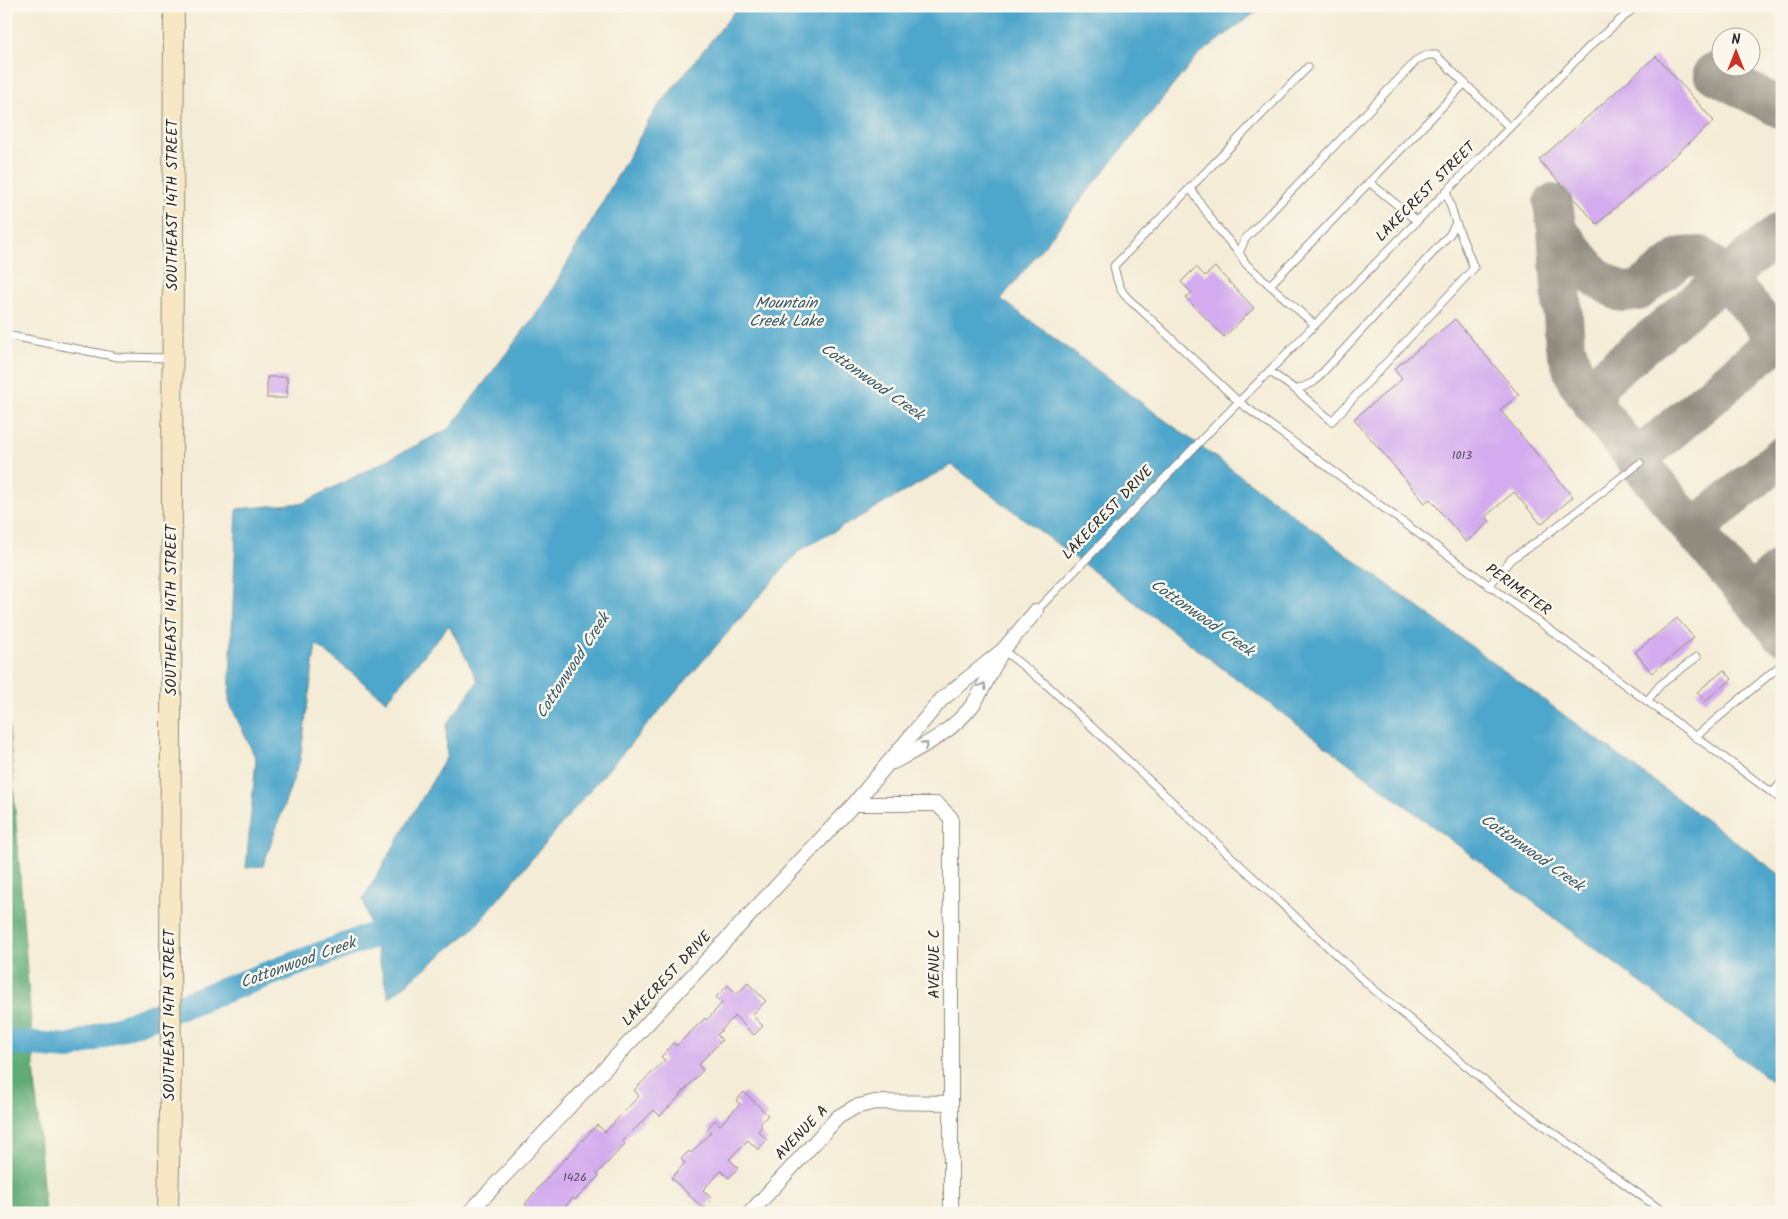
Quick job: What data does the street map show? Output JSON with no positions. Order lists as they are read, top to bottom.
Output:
{
  "streets": {
    "street": [
      "SOUTHEAST 14TH STREET",
      "LAKECREST DRIVE",
      "AVENUE C",
      "AVENUE A"
    ],
    "lane": ["LAKECREST STREET", "PERIMETER"]
  },
  "crossings": [
    ["LAKECREST STREET", "LAKECREST DRIVE"],
    ["LAKECREST STREET", "PERIMETER"],
    ["LAKECREST DRIVE", "PERIMETER"],
    ["LAKECREST DRIVE", "AVENUE C"],
    ["AVENUE C", "AVENUE A"]
  ],
  "water": ["Mountain Creek Lake", "Cottonwood Creek"],
  "house_numbers": ["1013", "1426"],
  "north": "top"
}
